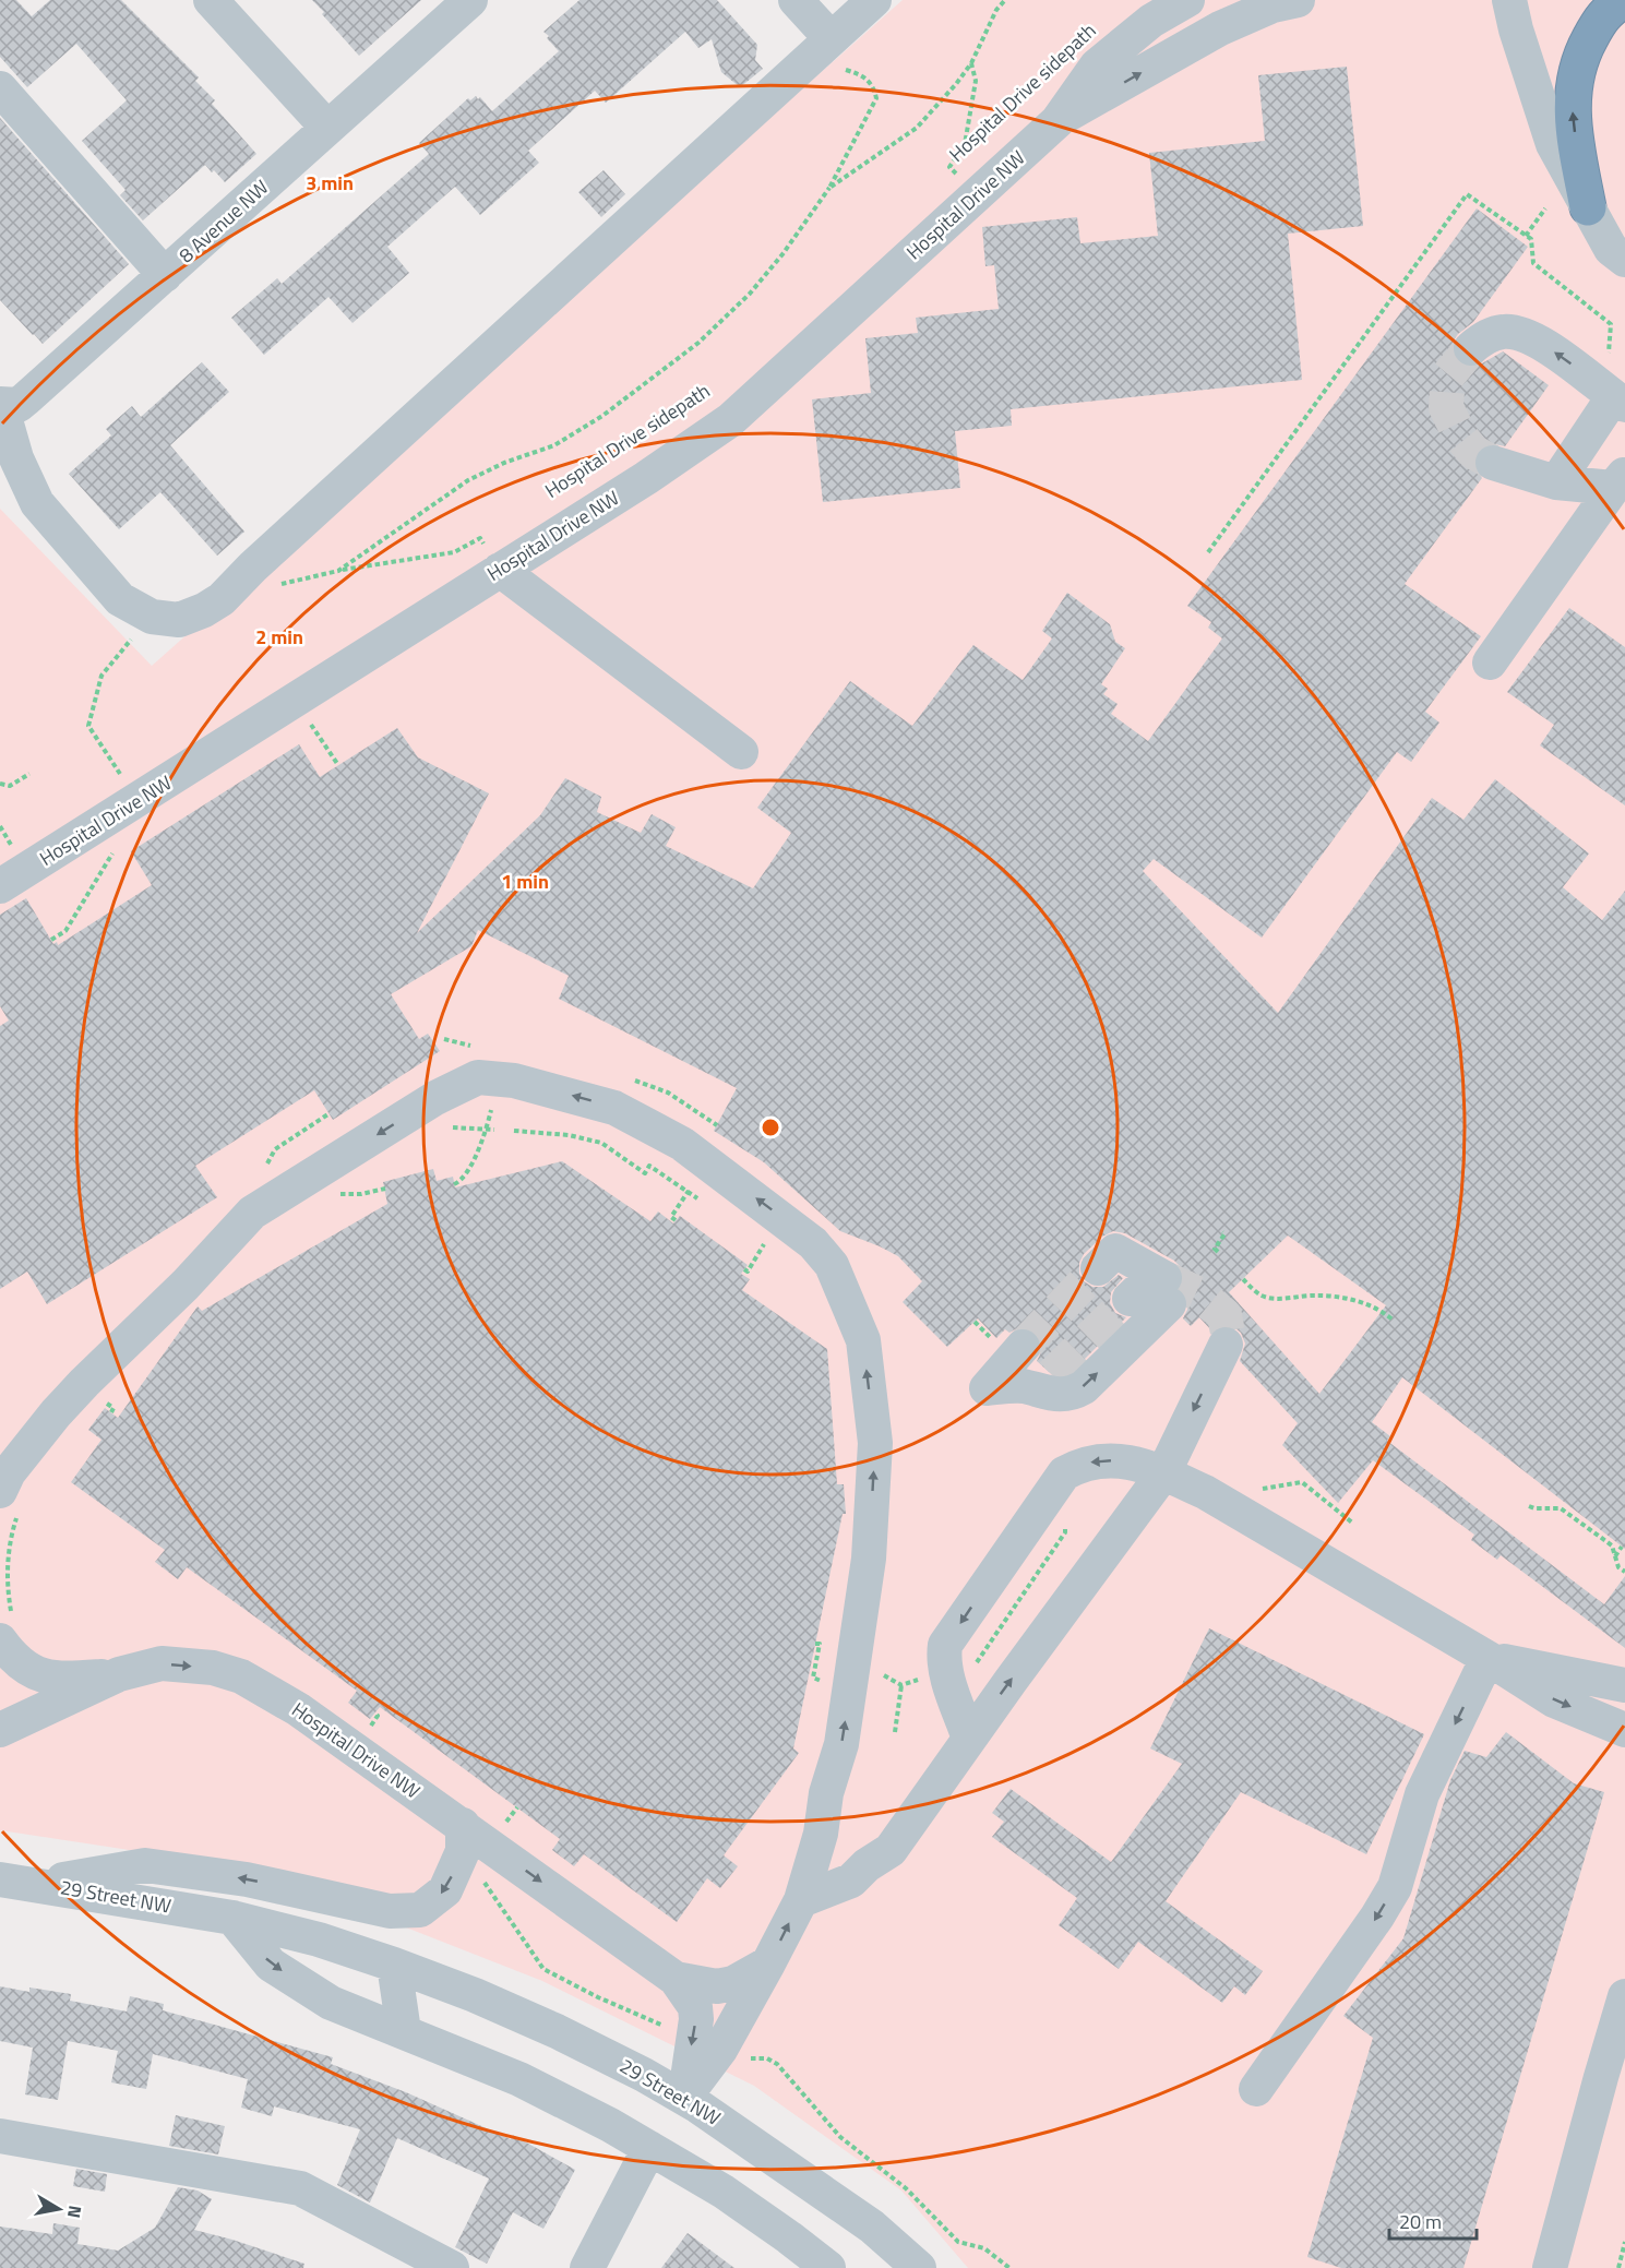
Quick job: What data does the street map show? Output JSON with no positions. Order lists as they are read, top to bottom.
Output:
{
  "streets": {
    "street": ["Hospital Drive NW", "8 Avenue NW", "29 Street NW"],
    "path": ["Hospital Drive sidepath"]
  },
  "crossings": [
    ["Hospital Drive NW", "29 Street NW"]
  ],
  "scale_bar": "20 m",
  "north": "right",
  "rings": ["3 min", "2 min", "1 min"]
}
